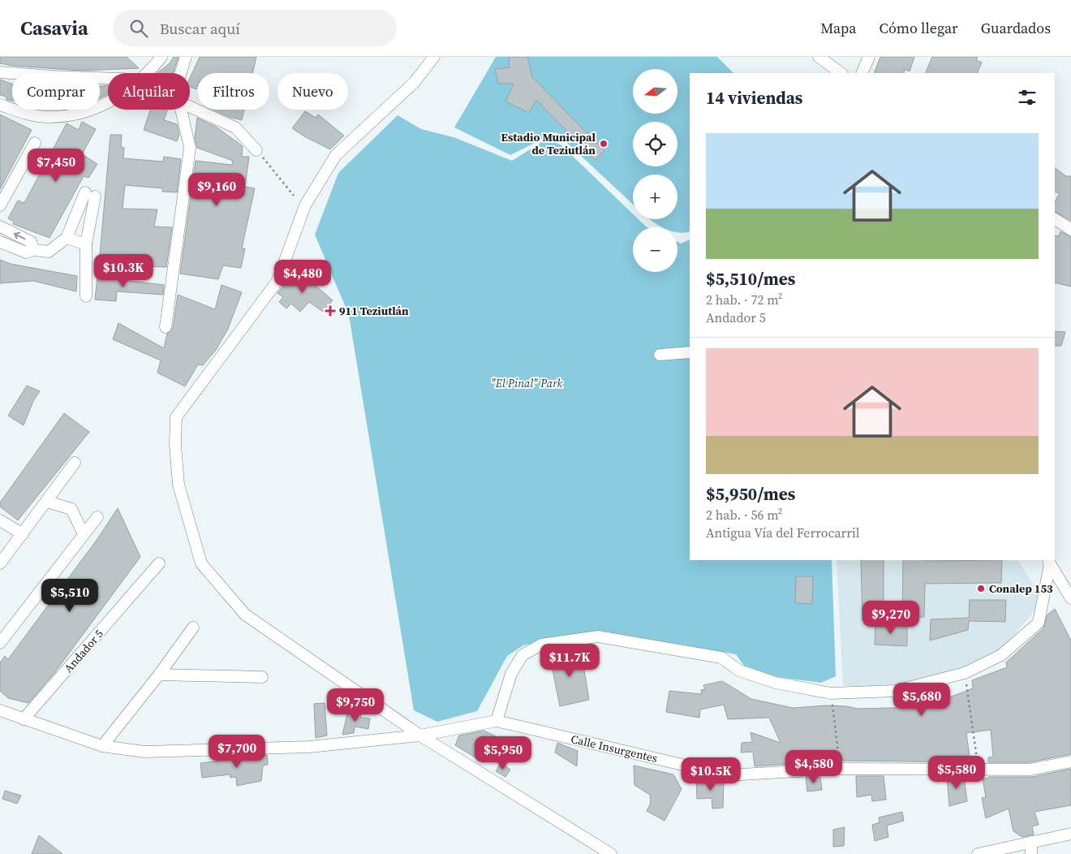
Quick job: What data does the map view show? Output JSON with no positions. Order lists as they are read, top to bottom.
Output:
{
  "streets": {
    "street": ["Andador 5", "Calle Insurgentes"]
  },
  "parks": ["\"El Pinal\" Park"],
  "places": {
    "other": ["Estadio Municipal de Teziutlán", "Conalep 153"],
    "health": ["911 Teziutlán"]
  },
  "north": "left",
  "page": {
    "header": "Casavia",
    "search": "Buscar aquí",
    "nav": ["Mapa", "Cómo llegar", "Guardados"],
    "map_buttons": ["+", "−"],
    "chip": [
      "Comprar",
      "Alquilar",
      "Filtros",
      "Nuevo"
    ],
    "heading": "14 viviendas",
    "list": [
      {
        "name": "$5,510/mes",
        "note": "2 hab. · 72 m² · Andador 5"
      },
      {
        "name": "$5,950/mes",
        "note": "2 hab. · 56 m² · Antigua Vía del Ferrocarril"
      }
    ],
    "price": [
      "$7,450",
      "$9,160",
      "$10.3K",
      "$4,480",
      "$5,510",
      "$9,270",
      "$11.7K",
      "$5,680",
      "$9,750",
      "$7,700",
      "$5,950",
      "$4,580",
      "$5,580",
      "$10.5K"
    ]
  }
}
